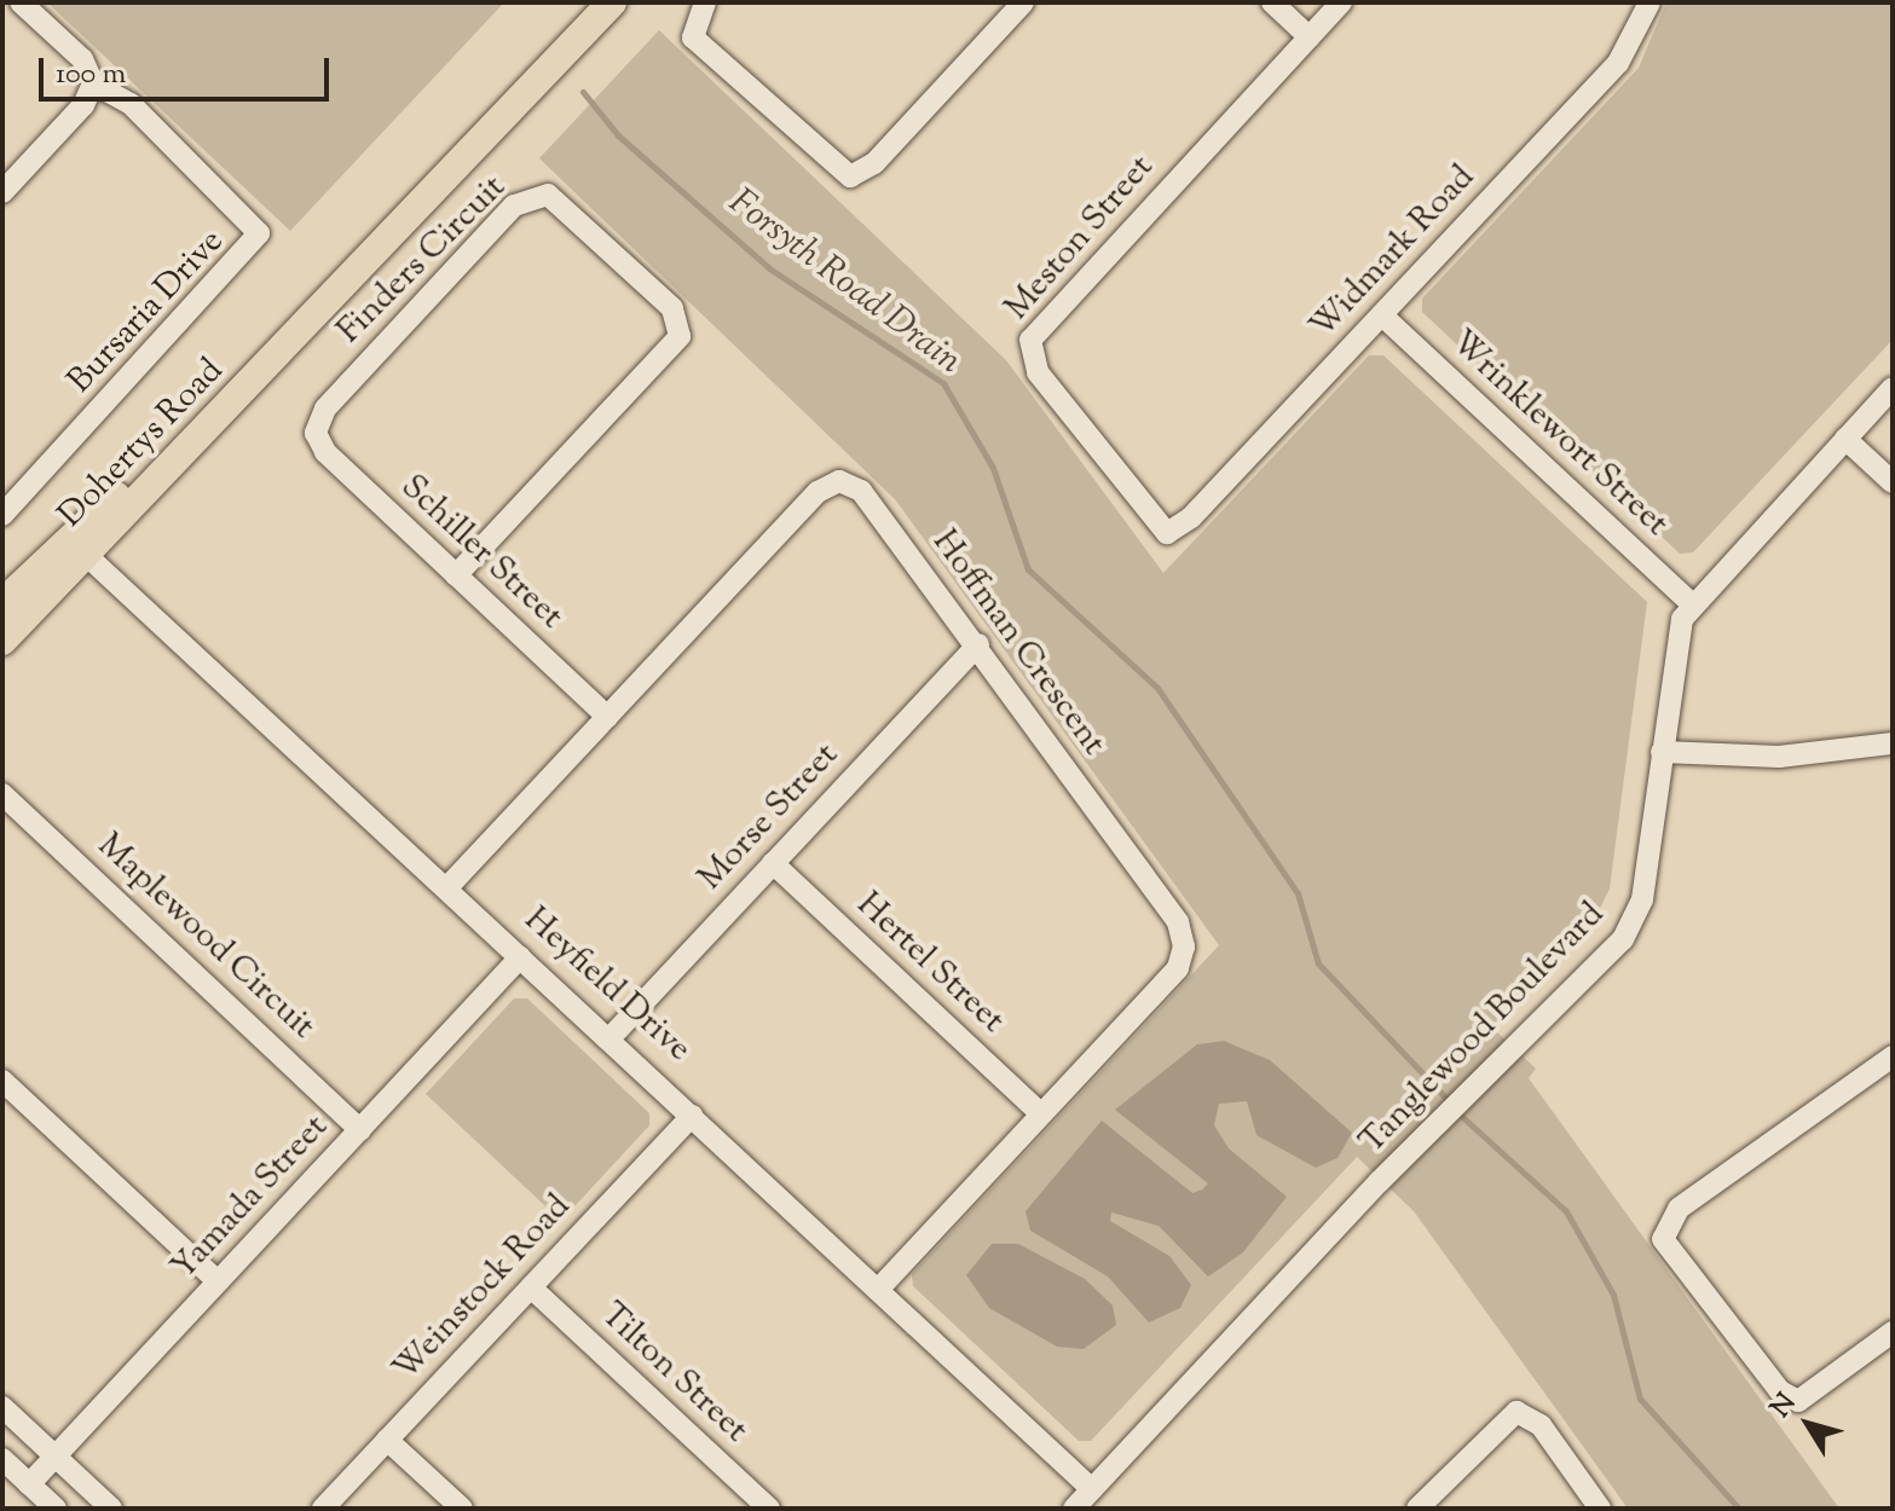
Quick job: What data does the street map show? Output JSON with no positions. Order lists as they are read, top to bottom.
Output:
{
  "streets": {
    "main road": ["Dohertys Road"],
    "street": [
      "Meston Street",
      "Widmark Road",
      "Finders Circuit",
      "Bursaria Drive",
      "Wrinklewort Street",
      "Schiller Street",
      "Hoffman Crescent",
      "Morse Street",
      "Maplewood Circuit",
      "Hertel Street",
      "Heyfield Drive",
      "Tanglewood Boulevard",
      "Yamada Street",
      "Weinstock Road",
      "Tilton Street"
    ]
  },
  "crossings": [
    ["Meston Street", "Widmark Road"],
    ["Widmark Road", "Wrinklewort Street"],
    ["Finders Circuit", "Schiller Street"],
    ["Wrinklewort Street", "Tanglewood Boulevard"],
    ["Dohertys Road", "Heyfield Drive"],
    ["Schiller Street", "Hoffman Crescent"],
    ["Hoffman Crescent", "Morse Street"],
    ["Hoffman Crescent", "Hertel Street"],
    ["Hoffman Crescent", "Heyfield Drive"],
    ["Morse Street", "Hertel Street"],
    ["Morse Street", "Heyfield Drive"],
    ["Maplewood Circuit", "Yamada Street"],
    ["Heyfield Drive", "Tanglewood Boulevard"],
    ["Heyfield Drive", "Yamada Street"],
    ["Heyfield Drive", "Weinstock Road"],
    ["Weinstock Road", "Tilton Street"]
  ],
  "water": ["Forsyth Road Drain"],
  "scale_bar": "100 m",
  "north": "top left"
}
